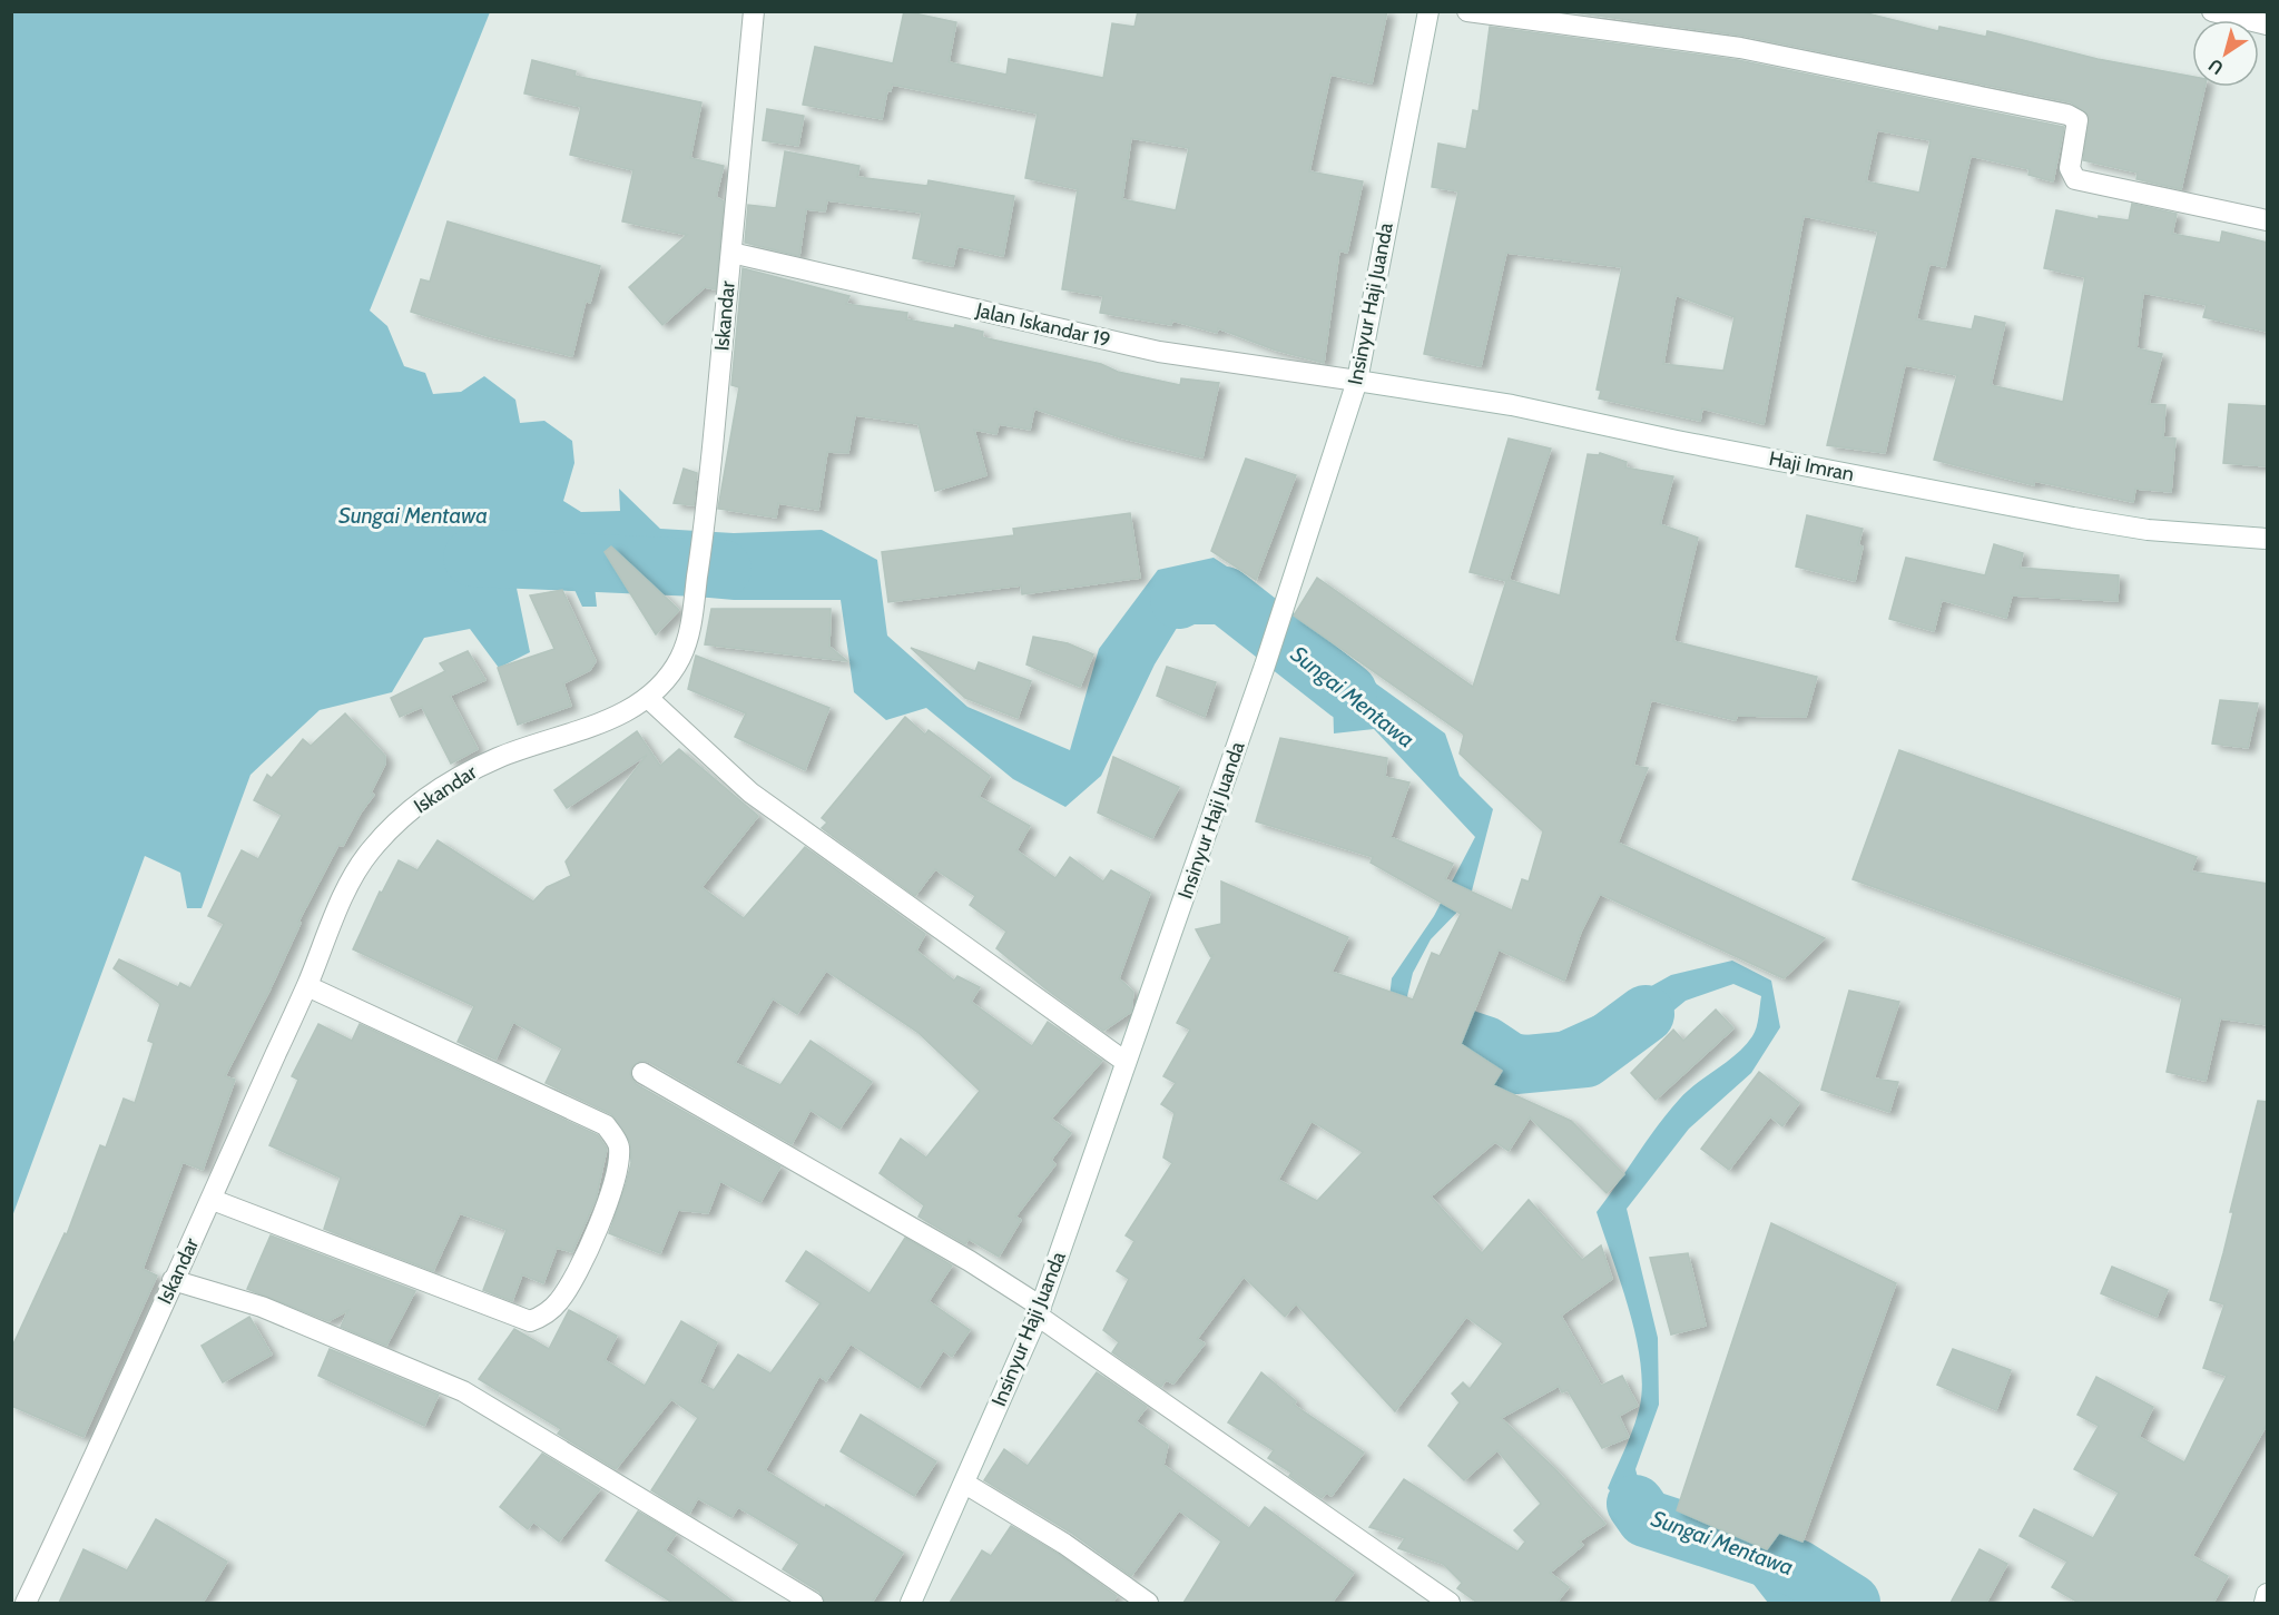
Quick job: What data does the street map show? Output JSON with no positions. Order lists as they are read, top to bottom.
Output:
{
  "streets": {
    "street": [
      "Insinyur Haji Juanda",
      "Iskandar",
      "Jalan Iskandar 19",
      "Haji Imran"
    ]
  },
  "crossings": [
    ["Insinyur Haji Juanda", "Jalan Iskandar 19"],
    ["Insinyur Haji Juanda", "Haji Imran"],
    ["Iskandar", "Jalan Iskandar 19"],
    ["Jalan Iskandar 19", "Haji Imran"]
  ],
  "water": ["Sungai Mentawa"],
  "north": "bottom left"
}
